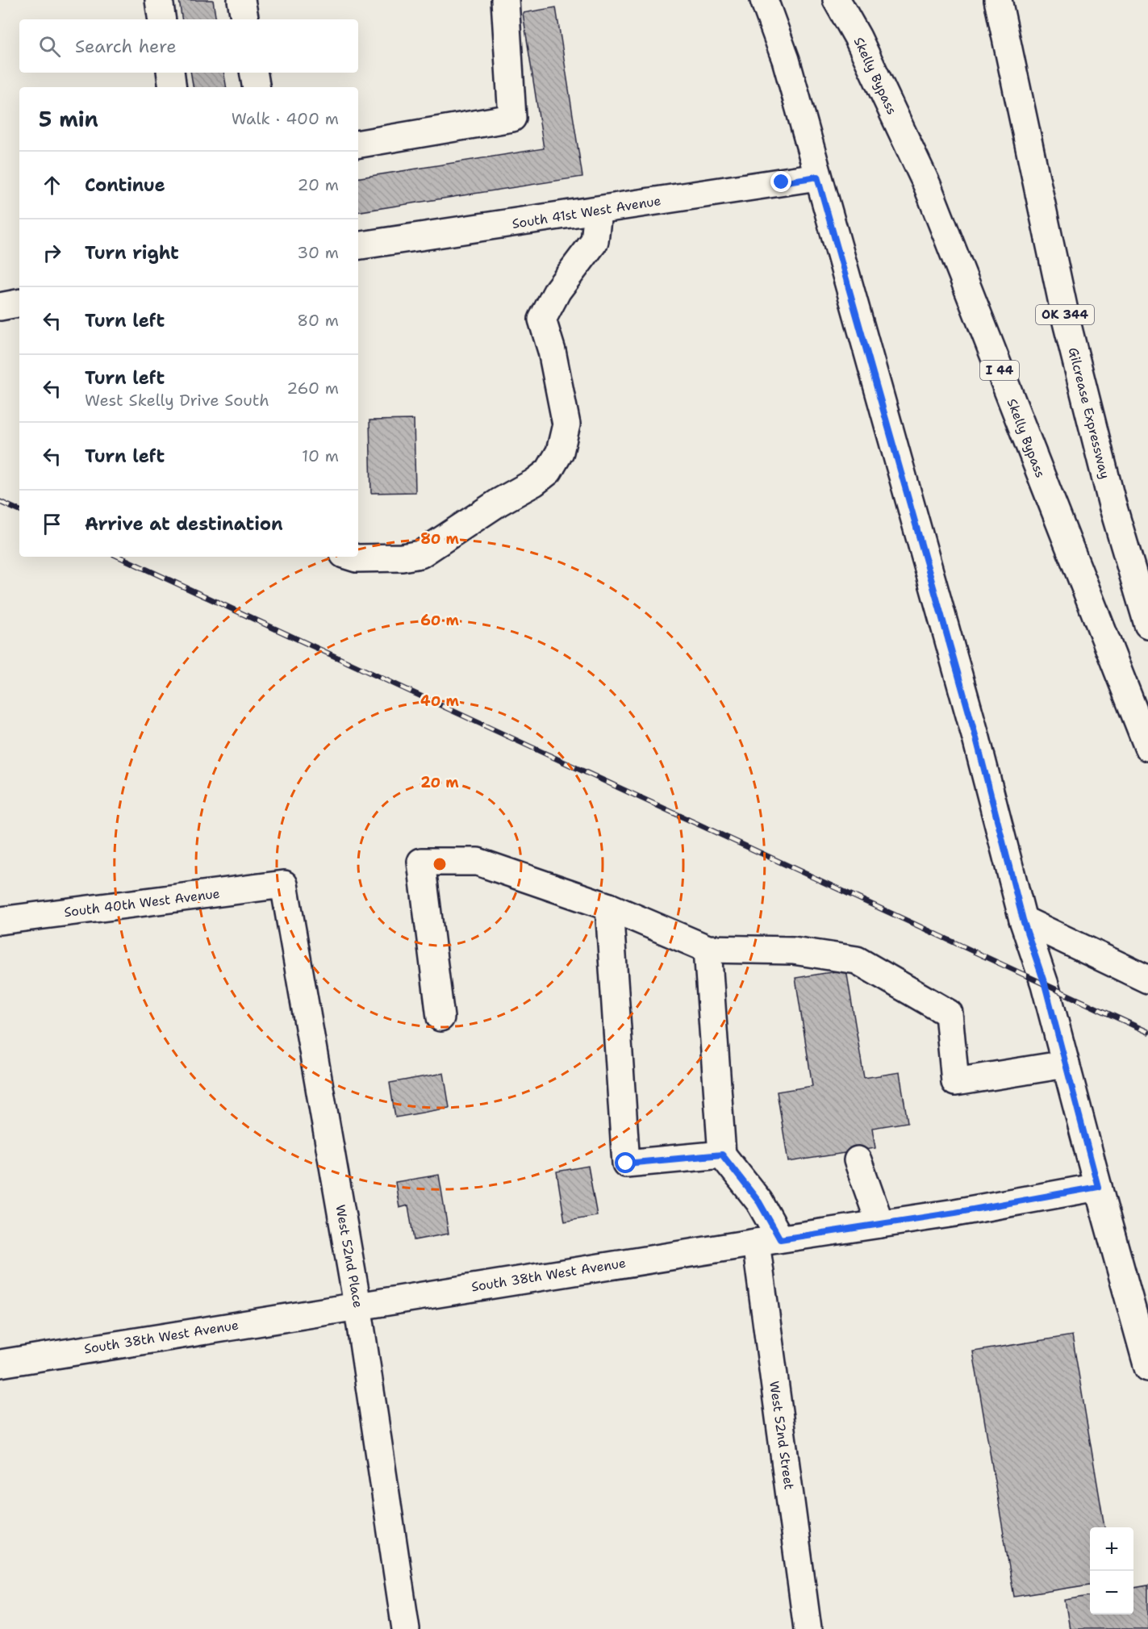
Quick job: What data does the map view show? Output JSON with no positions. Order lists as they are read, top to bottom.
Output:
{
  "streets": {
    "main road": [
      "Skelly Bypass",
      "South 41st West Avenue",
      "OK 344",
      "I 44",
      "Gilcrease Expressway",
      "South 40th West Avenue",
      "West 52nd Place",
      "South 38th West Avenue",
      "West 52nd Street"
    ]
  },
  "crossings": [
    ["South 40th West Avenue", "West 52nd Place"],
    ["West 52nd Place", "South 38th West Avenue"],
    ["South 38th West Avenue", "West 52nd Street"]
  ],
  "page": {
    "search": "Search here",
    "heading": ["5 min", "Walk · 400 m"],
    "list": [
      ["Continue", "20 m"],
      ["Turn right", "30 m"],
      ["Turn left", "80 m"],
      ["Turn left", "West Skelly Drive South", "260 m"],
      ["Turn left", "10 m"],
      "Arrive at destination"
    ],
    "map_buttons": ["+", "−"]
  },
  "rings": [
    "80 m",
    "60 m",
    "40 m",
    "20 m"
  ]
}
